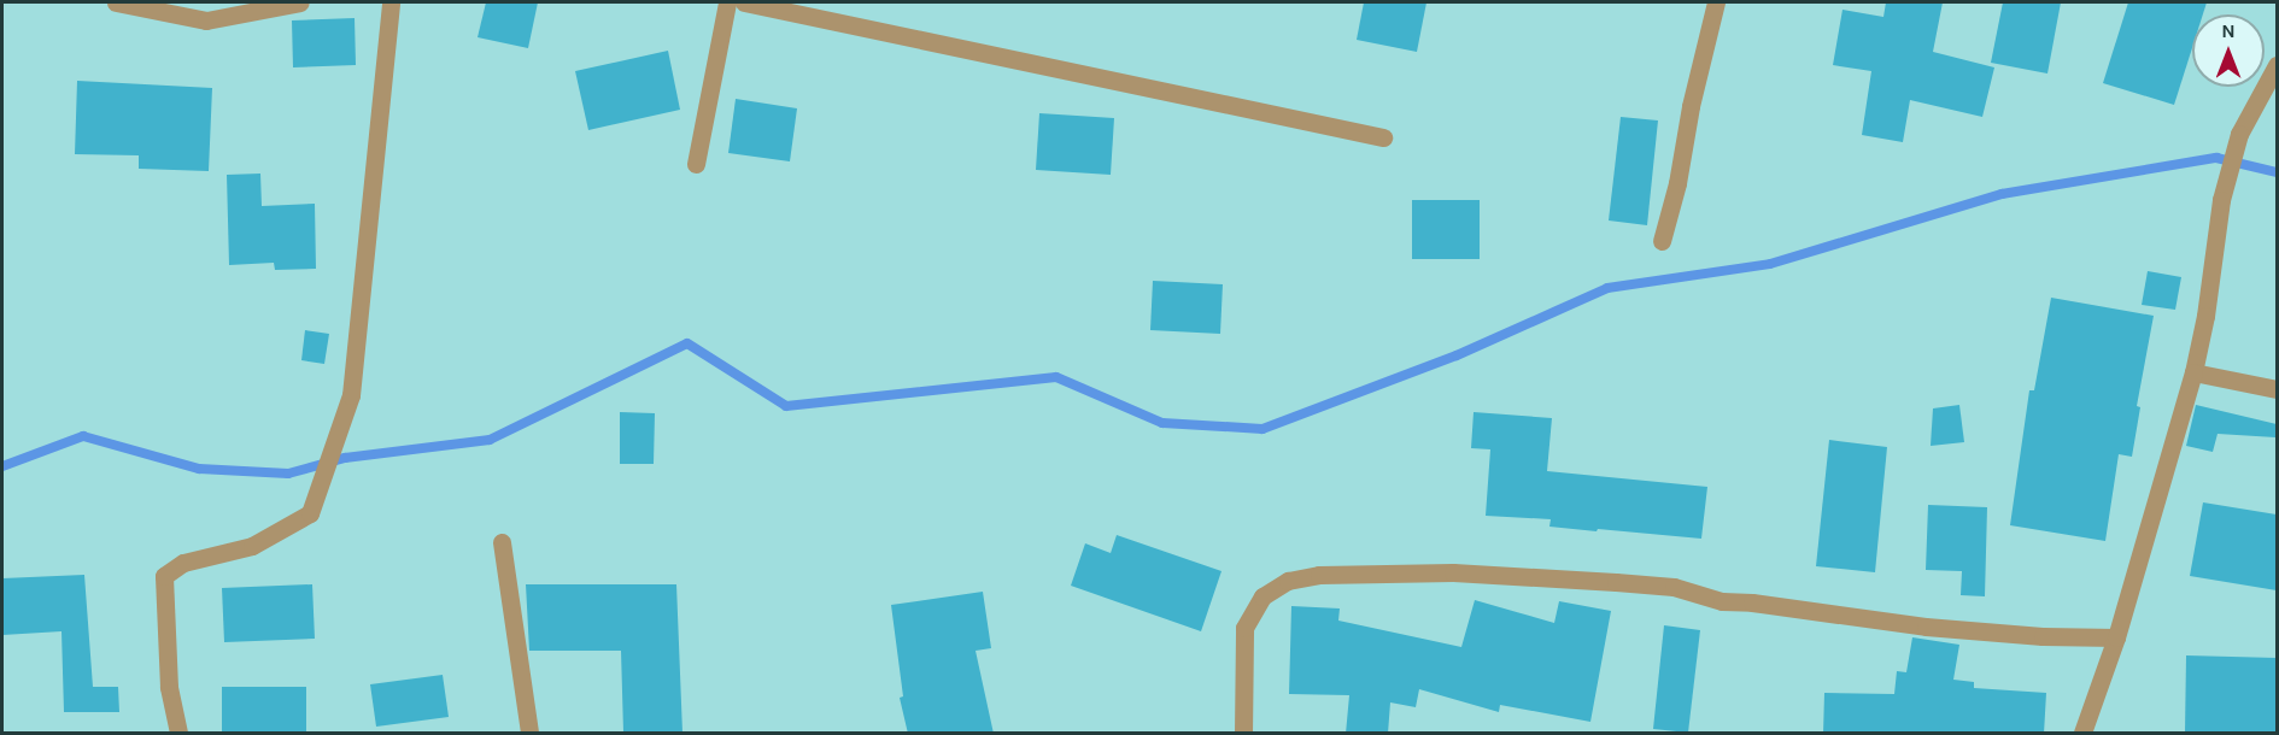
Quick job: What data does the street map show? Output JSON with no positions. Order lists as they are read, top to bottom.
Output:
{
  "north": "top"
}
